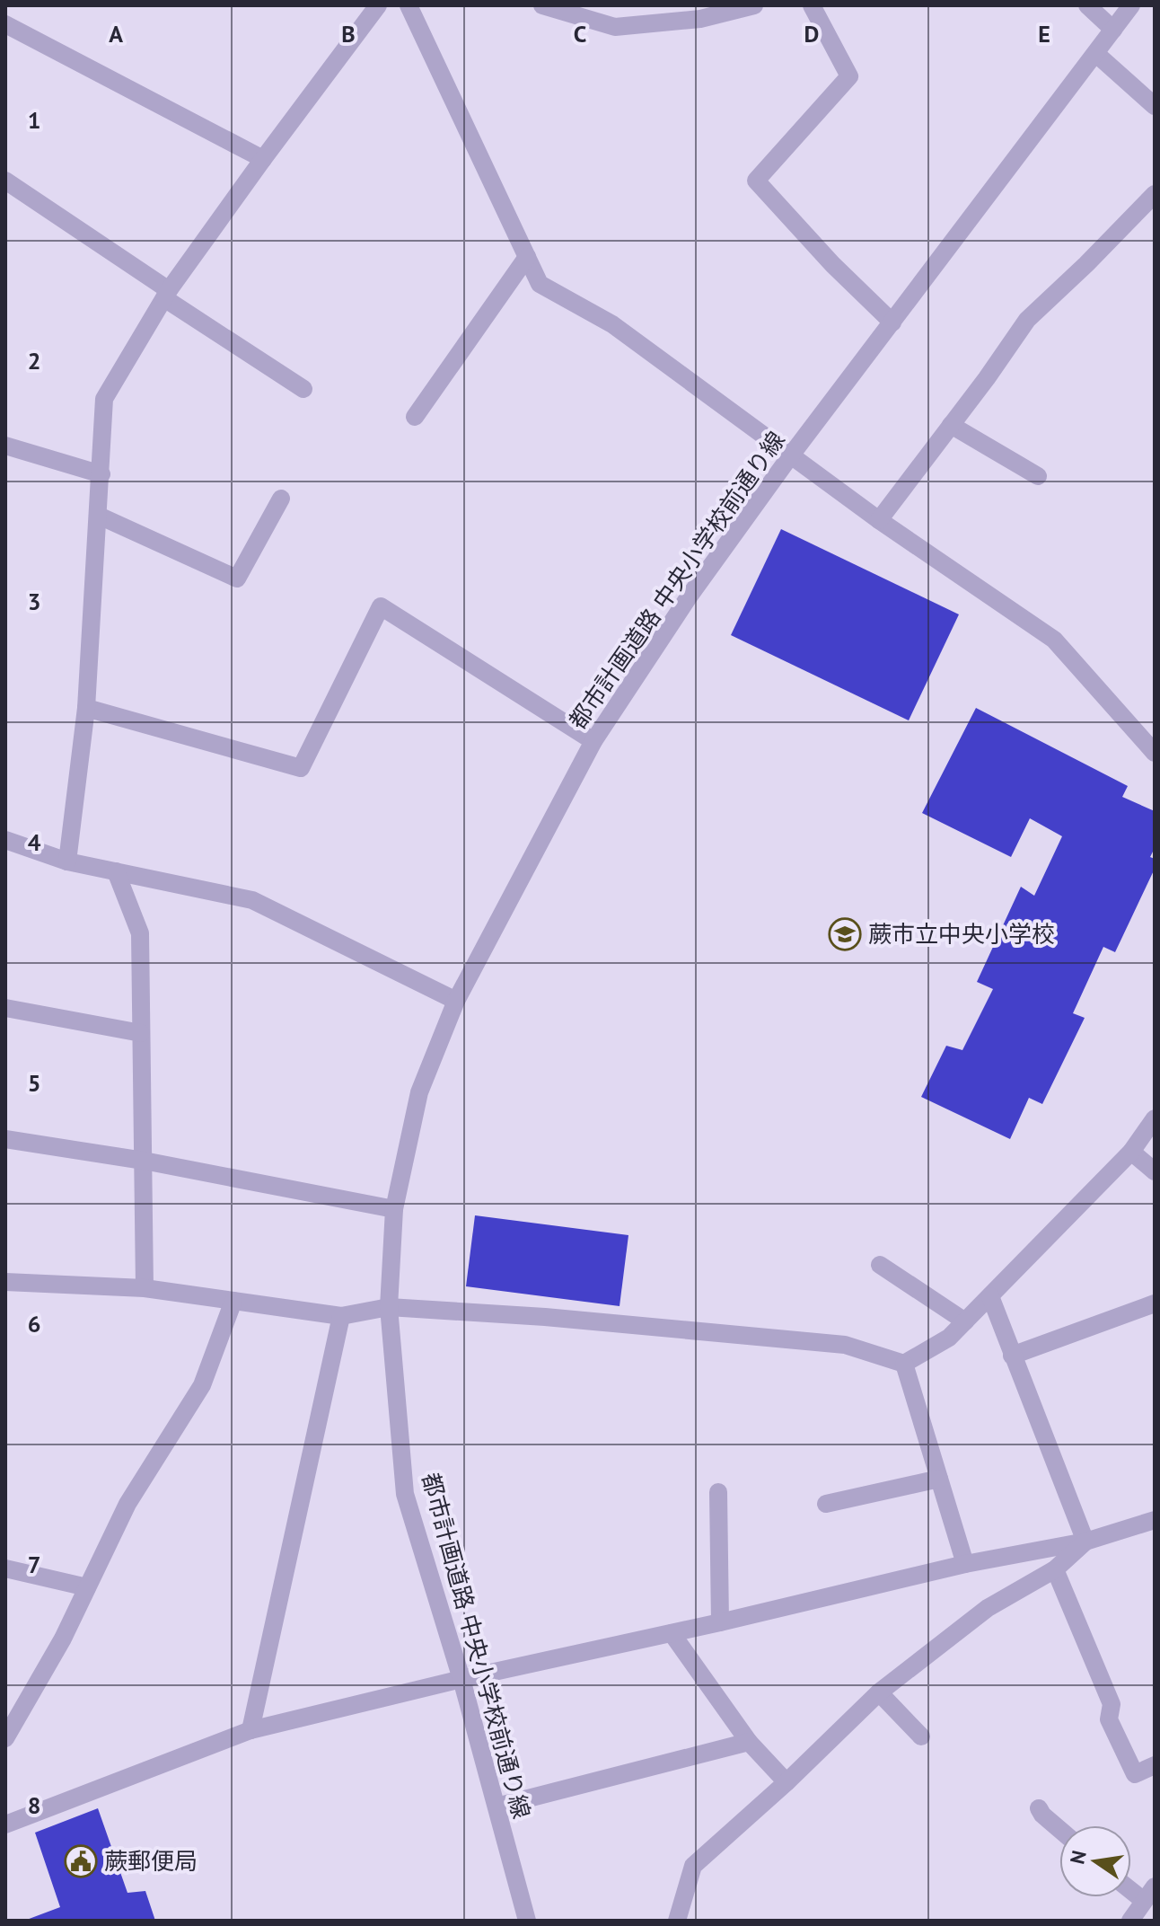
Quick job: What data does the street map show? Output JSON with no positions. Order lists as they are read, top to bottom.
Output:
{
  "streets": {
    "street": ["都市計画道路 中央小学校前通り線"]
  },
  "places": {
    "school or university": ["蕨市立中央小学校"],
    "public building": ["蕨郵便局"]
  },
  "north": "left",
  "grid": {
    "columns": [
      "A",
      "B",
      "C",
      "D",
      "E"
    ],
    "rows": [
      "1",
      "2",
      "3",
      "4",
      "5",
      "6",
      "7",
      "8"
    ]
  }
}
